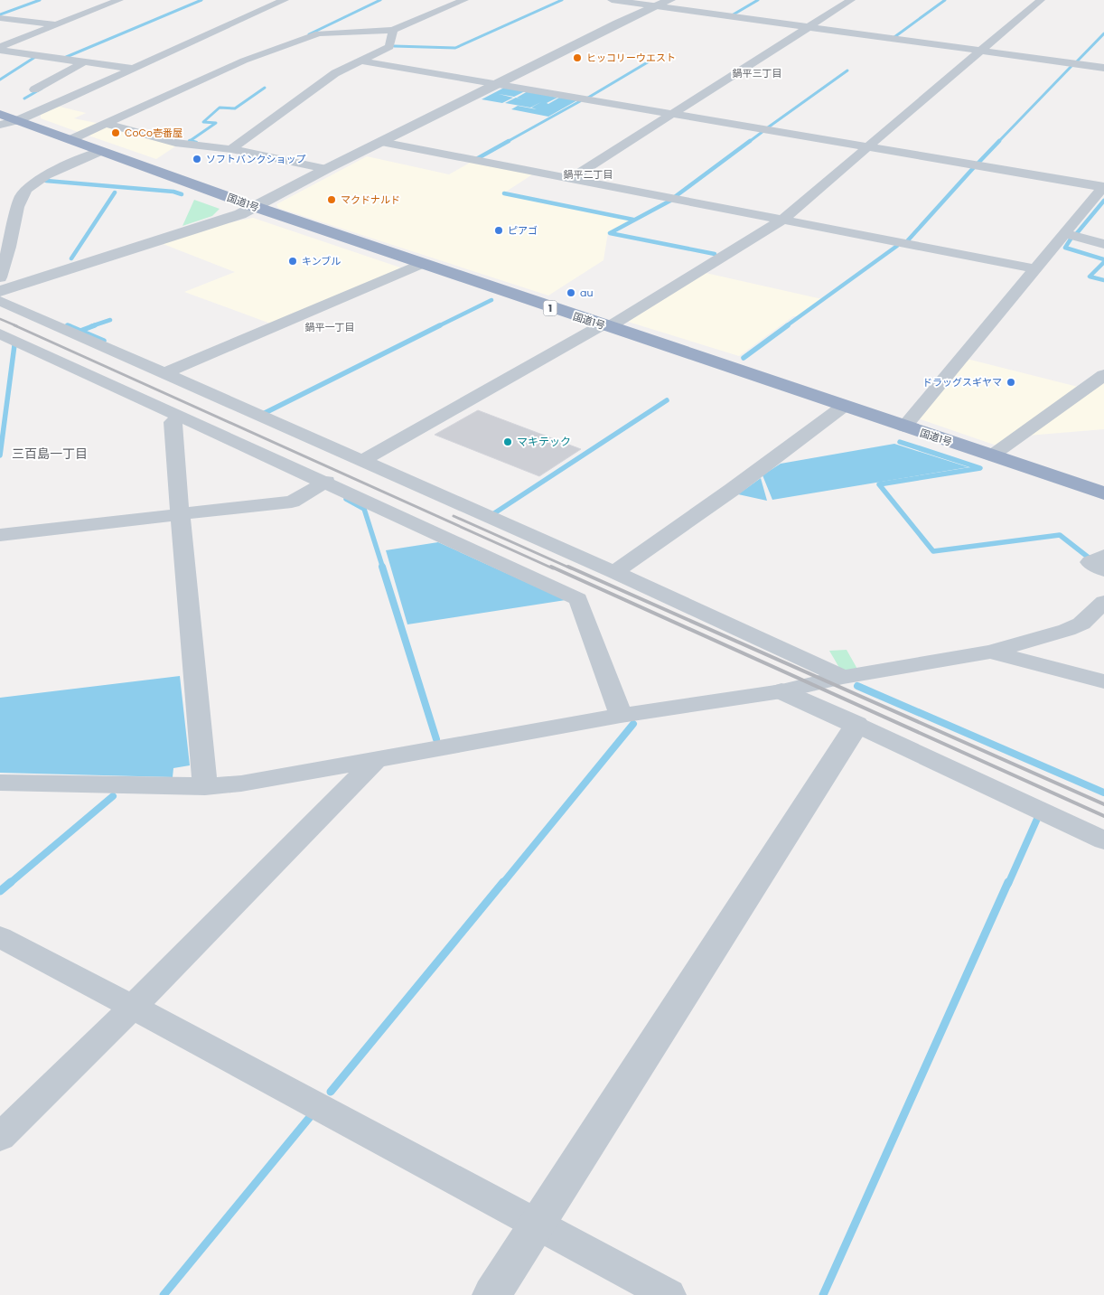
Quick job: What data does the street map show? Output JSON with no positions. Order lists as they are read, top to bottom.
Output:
{
  "streets": {
    "highway": ["国道1号", "1"]
  },
  "districts": [
    "鍋平三丁目",
    "鍋平二丁目",
    "鍋平一丁目",
    "三百島一丁目"
  ],
  "places": [
    "ヒッコリーウエスト",
    "CoCo壱番屋",
    "ソフトバンクショップ",
    "マクドナルド",
    "ピアゴ",
    "キンブル",
    "au",
    "ドラッグスギヤマ",
    "マキテック"
  ]
}
